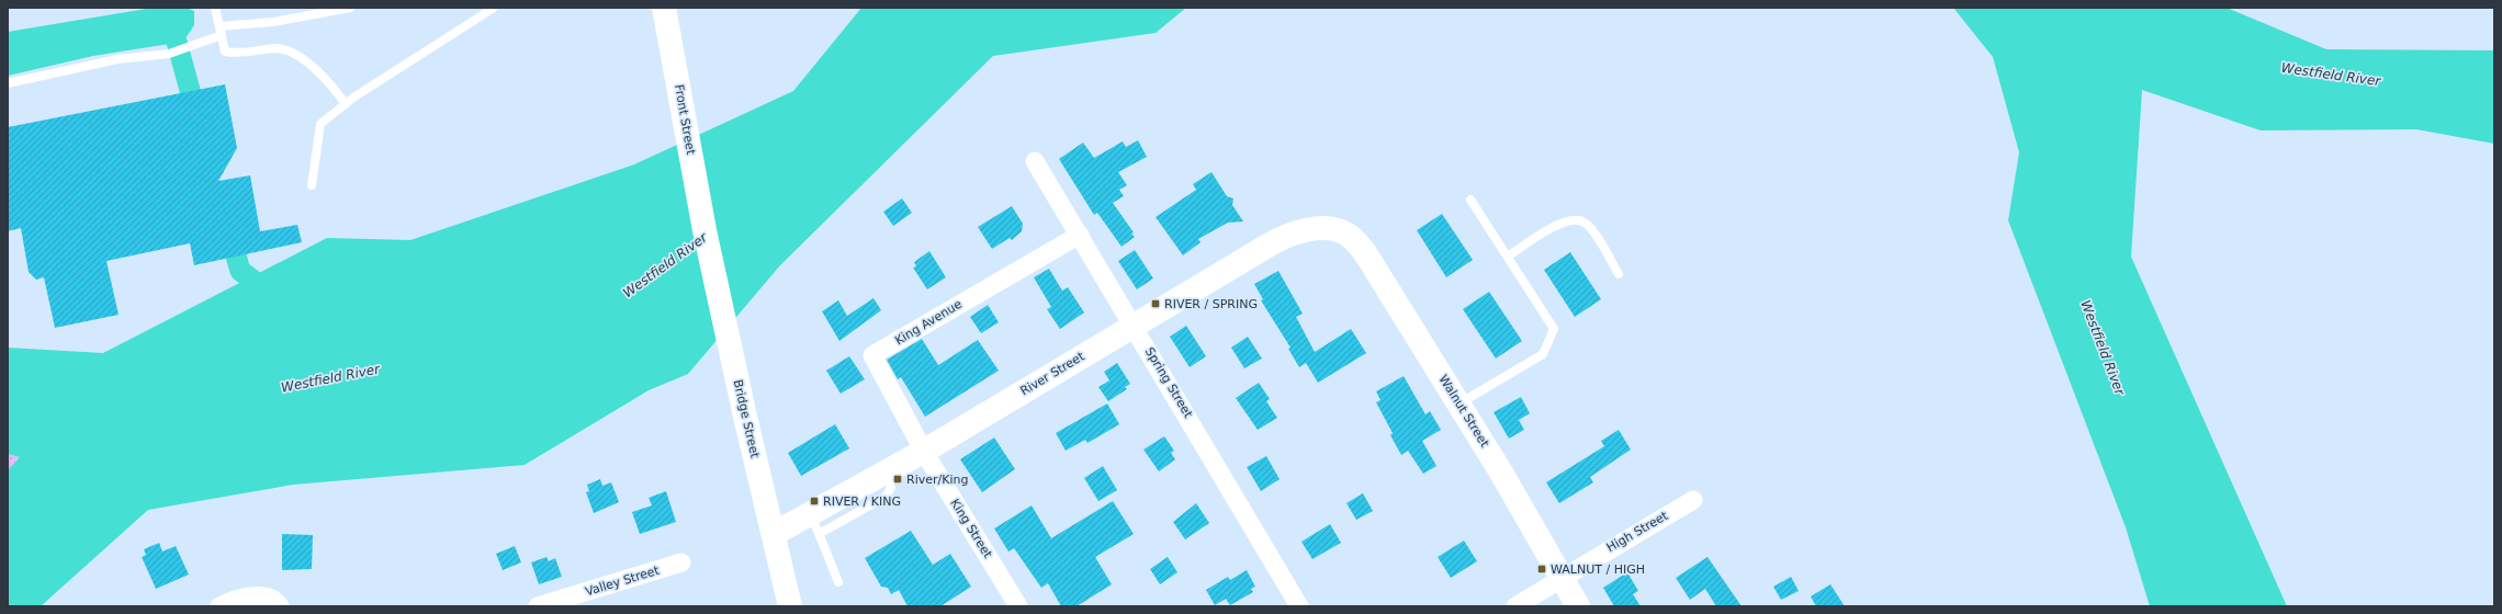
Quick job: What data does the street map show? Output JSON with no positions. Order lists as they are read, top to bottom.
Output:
{
  "streets": {
    "street": [
      "Front Street",
      "King Avenue",
      "River Street",
      "Spring Street",
      "Walnut Street",
      "Bridge Street",
      "King Street",
      "High Street",
      "Valley Street"
    ]
  },
  "crossings": [
    ["Front Street", "Bridge Street"],
    ["King Avenue", "River Street"],
    ["King Avenue", "Spring Street"],
    ["King Avenue", "King Street"],
    ["River Street", "Spring Street"],
    ["River Street", "Walnut Street"],
    ["River Street", "Bridge Street"],
    ["River Street", "King Street"],
    ["Walnut Street", "High Street"]
  ],
  "water": ["Westfield River"],
  "places": {
    "transit": [
      "RIVER / SPRING",
      "River/King",
      "RIVER / KING",
      "WALNUT / HIGH"
    ]
  }
}
